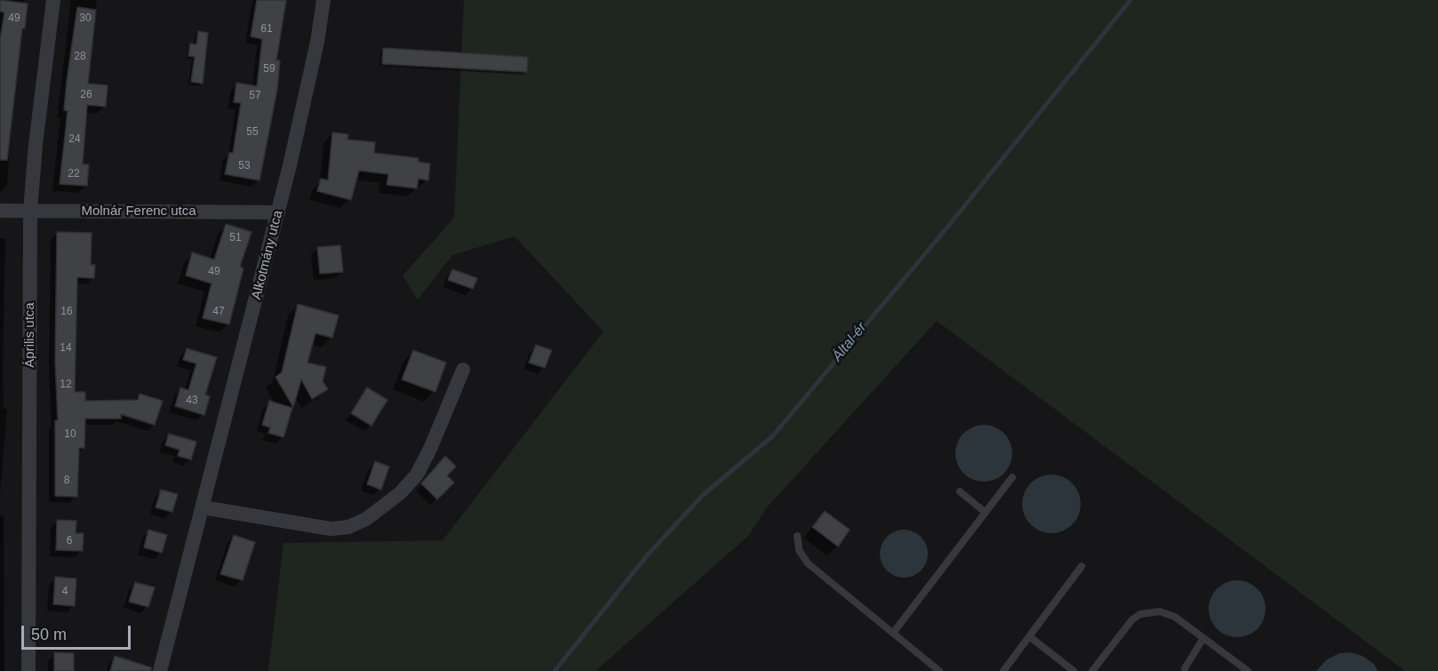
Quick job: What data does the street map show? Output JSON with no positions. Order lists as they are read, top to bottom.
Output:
{
  "streets": {
    "street": ["Molnár Ferenc utca", "Alkotmány utca", "Április utca"]
  },
  "crossings": [
    ["Molnár Ferenc utca", "Alkotmány utca"],
    ["Molnár Ferenc utca", "Április utca"]
  ],
  "water": ["Által-ér"],
  "house_numbers": [
    "49",
    "30",
    "61",
    "28",
    "59",
    "26",
    "57",
    "55",
    "24",
    "53",
    "22",
    "51",
    "49",
    "16",
    "47",
    "14",
    "12",
    "43",
    "10",
    "8",
    "6",
    "4"
  ],
  "scale_bar": "50 m"
}
